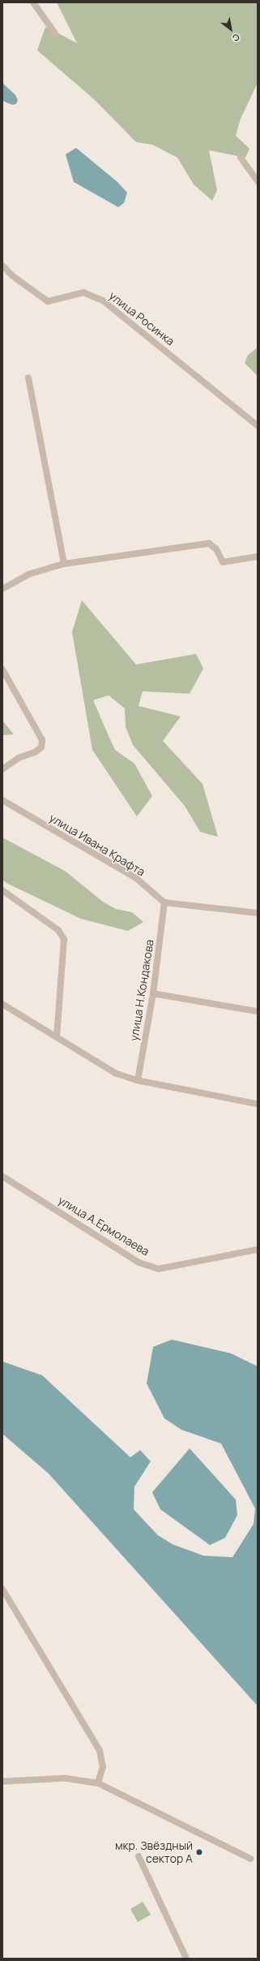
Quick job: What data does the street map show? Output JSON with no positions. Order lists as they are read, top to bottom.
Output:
{
  "streets": {
    "street": [
      "улица Росинка",
      "улица Ивана Крафта",
      "улица Н.Кондакова",
      "улица А.Ермолаева"
    ]
  },
  "crossings": [
    ["улица Ивана Крафта", "улица Н.Кондакова"]
  ],
  "places": ["мкр. Звёздный сектор А"],
  "north": "bottom right"
}
